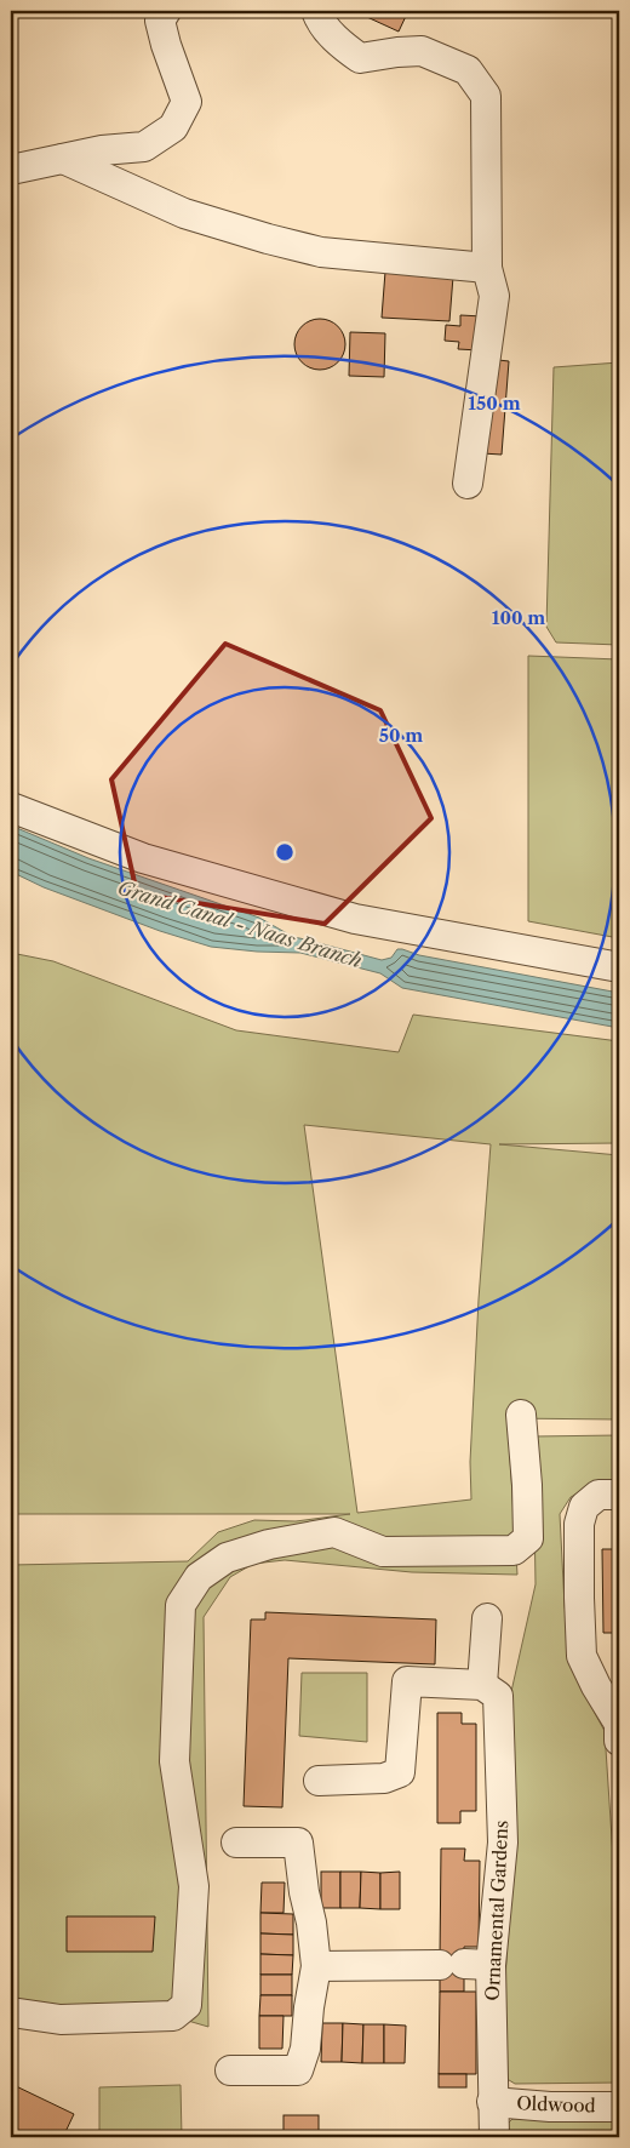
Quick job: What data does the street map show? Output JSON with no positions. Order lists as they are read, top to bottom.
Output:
{
  "streets": {
    "street": ["Ornamental Gardens", "Oldwood"]
  },
  "crossings": [
    ["Ornamental Gardens", "Oldwood"]
  ],
  "water": ["Grand Canal - Naas Branch"],
  "rings": ["150 m", "100 m", "50 m"]
}
